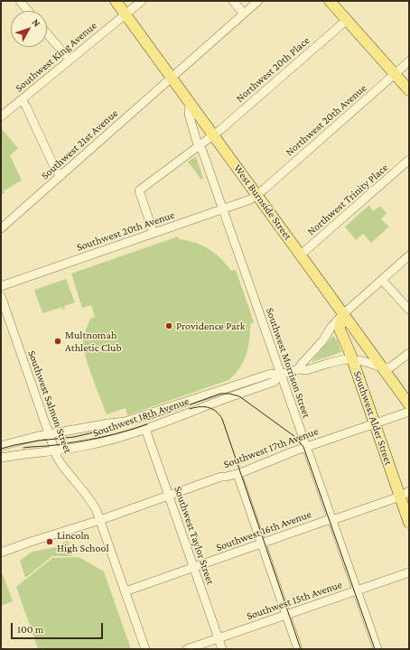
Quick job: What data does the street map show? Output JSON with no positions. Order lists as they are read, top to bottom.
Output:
{
  "streets": {
    "main road": ["West Burnside Street", "Southwest Alder Street"],
    "street": [
      "Southwest King Avenue",
      "Northwest 20th Place",
      "Northwest 20th Avenue",
      "Southwest 21st Avenue",
      "Northwest Trinity Place",
      "Southwest 20th Avenue",
      "Southwest Morrison Street",
      "Southwest Salmon Street",
      "Southwest 18th Avenue",
      "Southwest 17th Avenue",
      "Southwest 16th Avenue",
      "Southwest Taylor Street",
      "Southwest 15th Avenue"
    ]
  },
  "crossings": [
    ["Southwest King Avenue", "West Burnside Street"],
    ["Northwest 20th Place", "West Burnside Street"],
    ["Northwest 20th Place", "Southwest 20th Avenue"],
    ["Northwest 20th Place", "Southwest Morrison Street"],
    ["Northwest 20th Avenue", "West Burnside Street"],
    ["Northwest 20th Avenue", "Southwest 20th Avenue"],
    ["Southwest 21st Avenue", "West Burnside Street"],
    ["Northwest Trinity Place", "West Burnside Street"],
    ["West Burnside Street", "Southwest 20th Avenue"],
    ["West Burnside Street", "Southwest Morrison Street"],
    ["West Burnside Street", "Southwest 18th Avenue"],
    ["West Burnside Street", "Southwest Alder Street"],
    ["Southwest 20th Avenue", "Southwest Morrison Street"],
    ["Southwest Morrison Street", "Southwest 18th Avenue"],
    ["Southwest Morrison Street", "Southwest 17th Avenue"],
    ["Southwest Morrison Street", "Southwest 16th Avenue"],
    ["Southwest Morrison Street", "Southwest 15th Avenue"],
    ["Southwest Salmon Street", "Southwest 18th Avenue"],
    ["Southwest Salmon Street", "Southwest 17th Avenue"],
    ["Southwest Salmon Street", "Southwest 16th Avenue"],
    ["Southwest 18th Avenue", "Southwest Alder Street"],
    ["Southwest 18th Avenue", "Southwest Taylor Street"],
    ["Southwest Alder Street", "Southwest 17th Avenue"],
    ["Southwest Alder Street", "Southwest 16th Avenue"],
    ["Southwest 17th Avenue", "Southwest Taylor Street"],
    ["Southwest 16th Avenue", "Southwest Taylor Street"],
    ["Southwest Taylor Street", "Southwest 15th Avenue"]
  ],
  "places": ["Providence Park", "Multnomah Athletic Club", "Lincoln High School"],
  "scale_bar": "100 m",
  "north": "top right"
}
